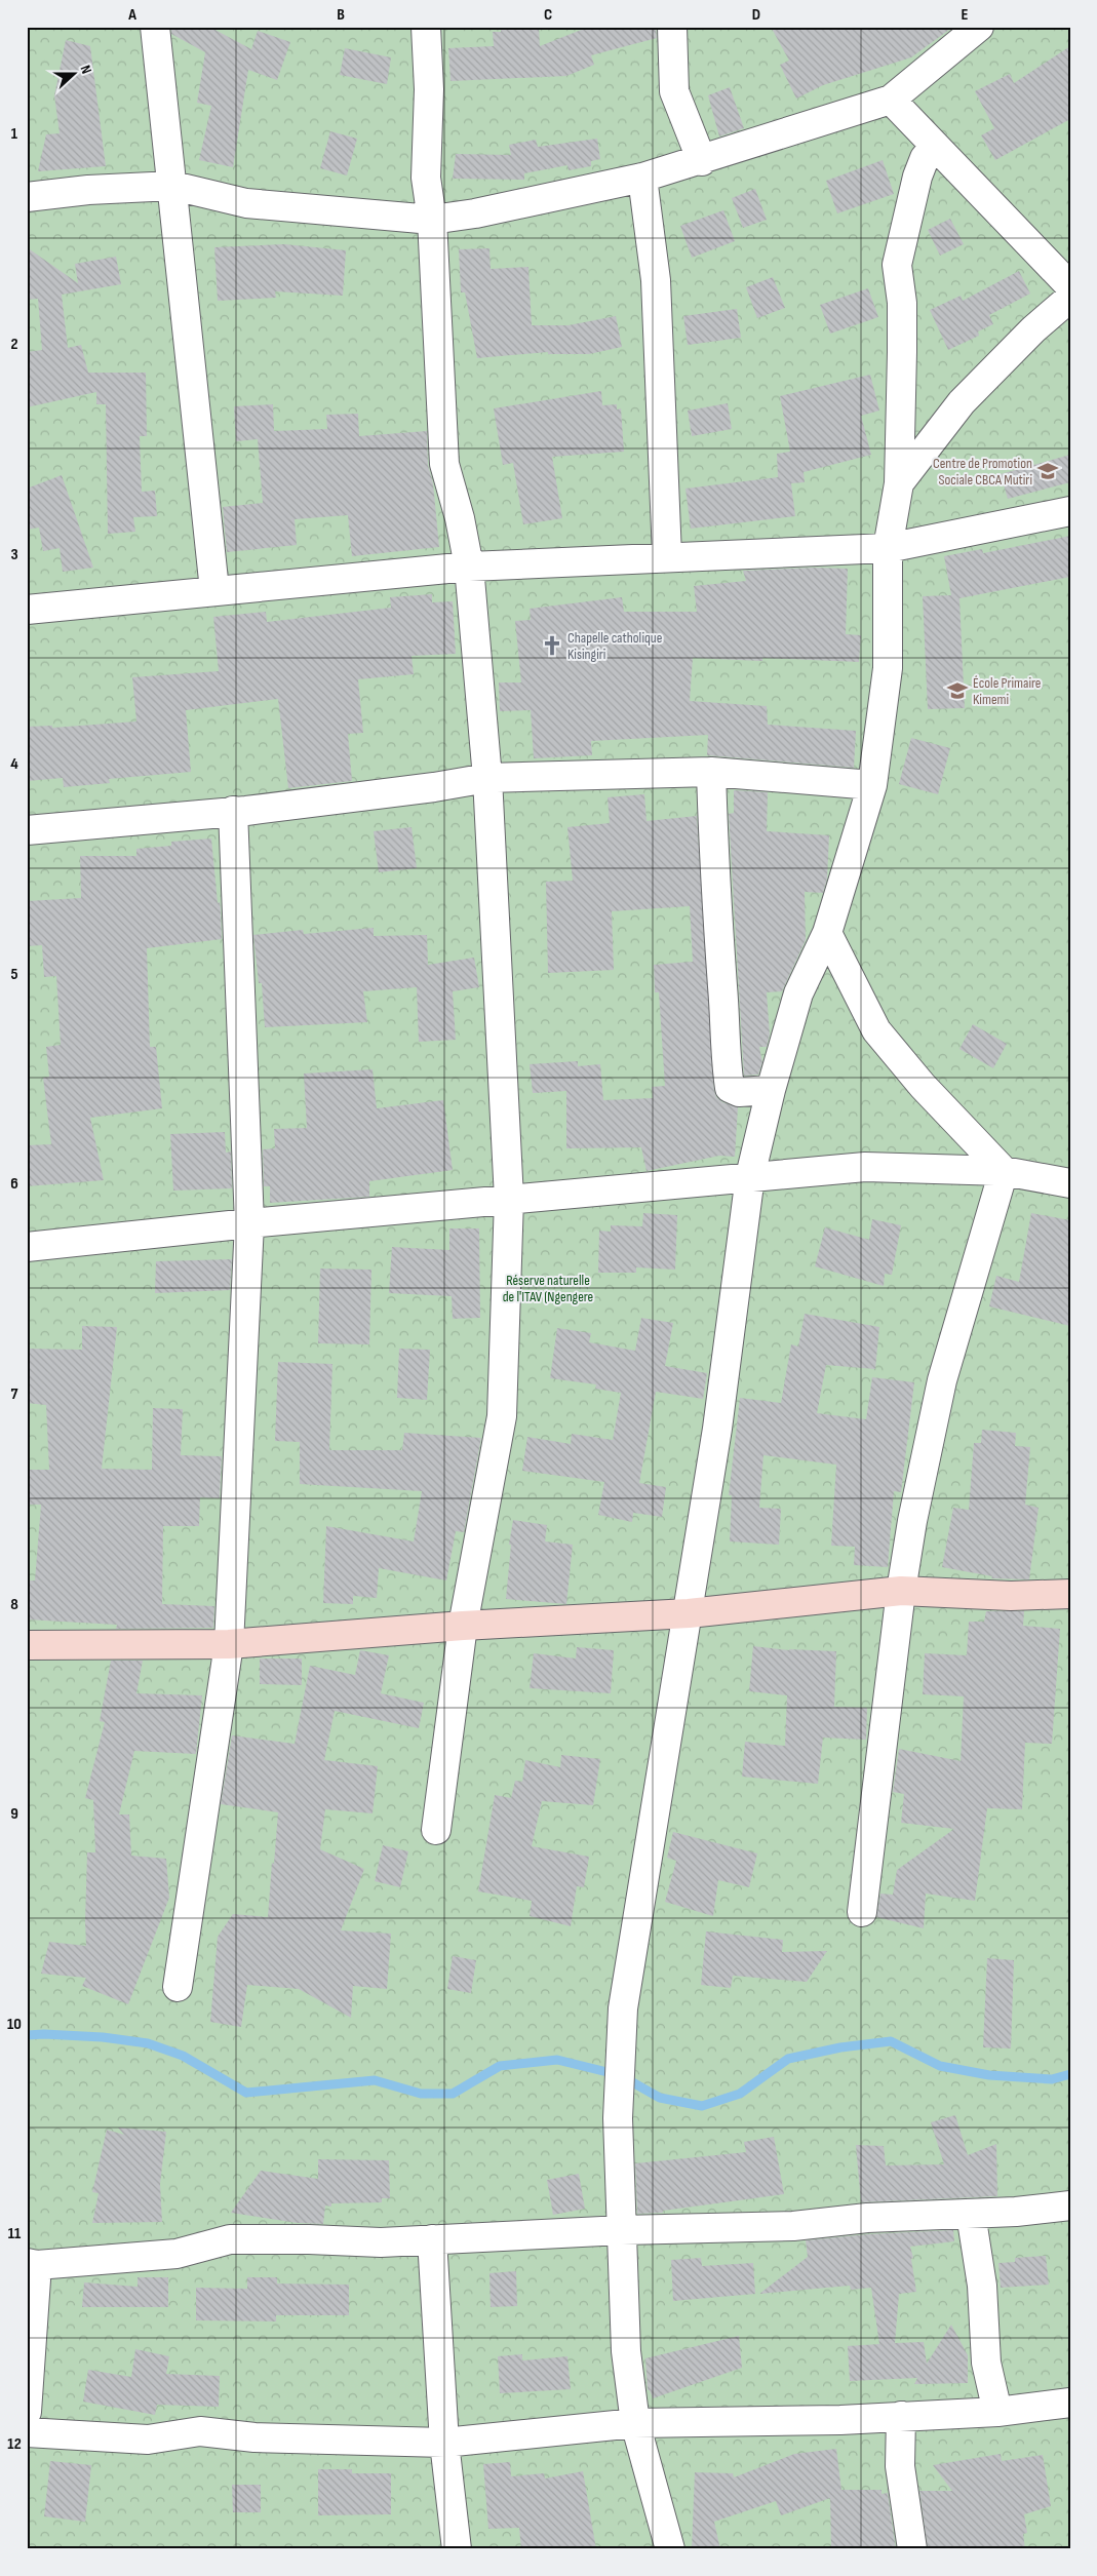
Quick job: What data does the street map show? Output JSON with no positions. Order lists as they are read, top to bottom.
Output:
{
  "parks": ["Réserve naturelle de l'ITAV (Ngengere"],
  "places": {
    "school or university": ["Centre de Promotion Sociale CBCA Mutiri", "École Primaire Kimemi"],
    "church": ["Chapelle catholique Kisingiri"]
  },
  "north": "right",
  "grid": {
    "columns": [
      "A",
      "B",
      "C",
      "D",
      "E"
    ],
    "rows": [
      "1",
      "2",
      "3",
      "4",
      "5",
      "6",
      "7",
      "8",
      "9",
      "10",
      "11",
      "12"
    ]
  }
}
